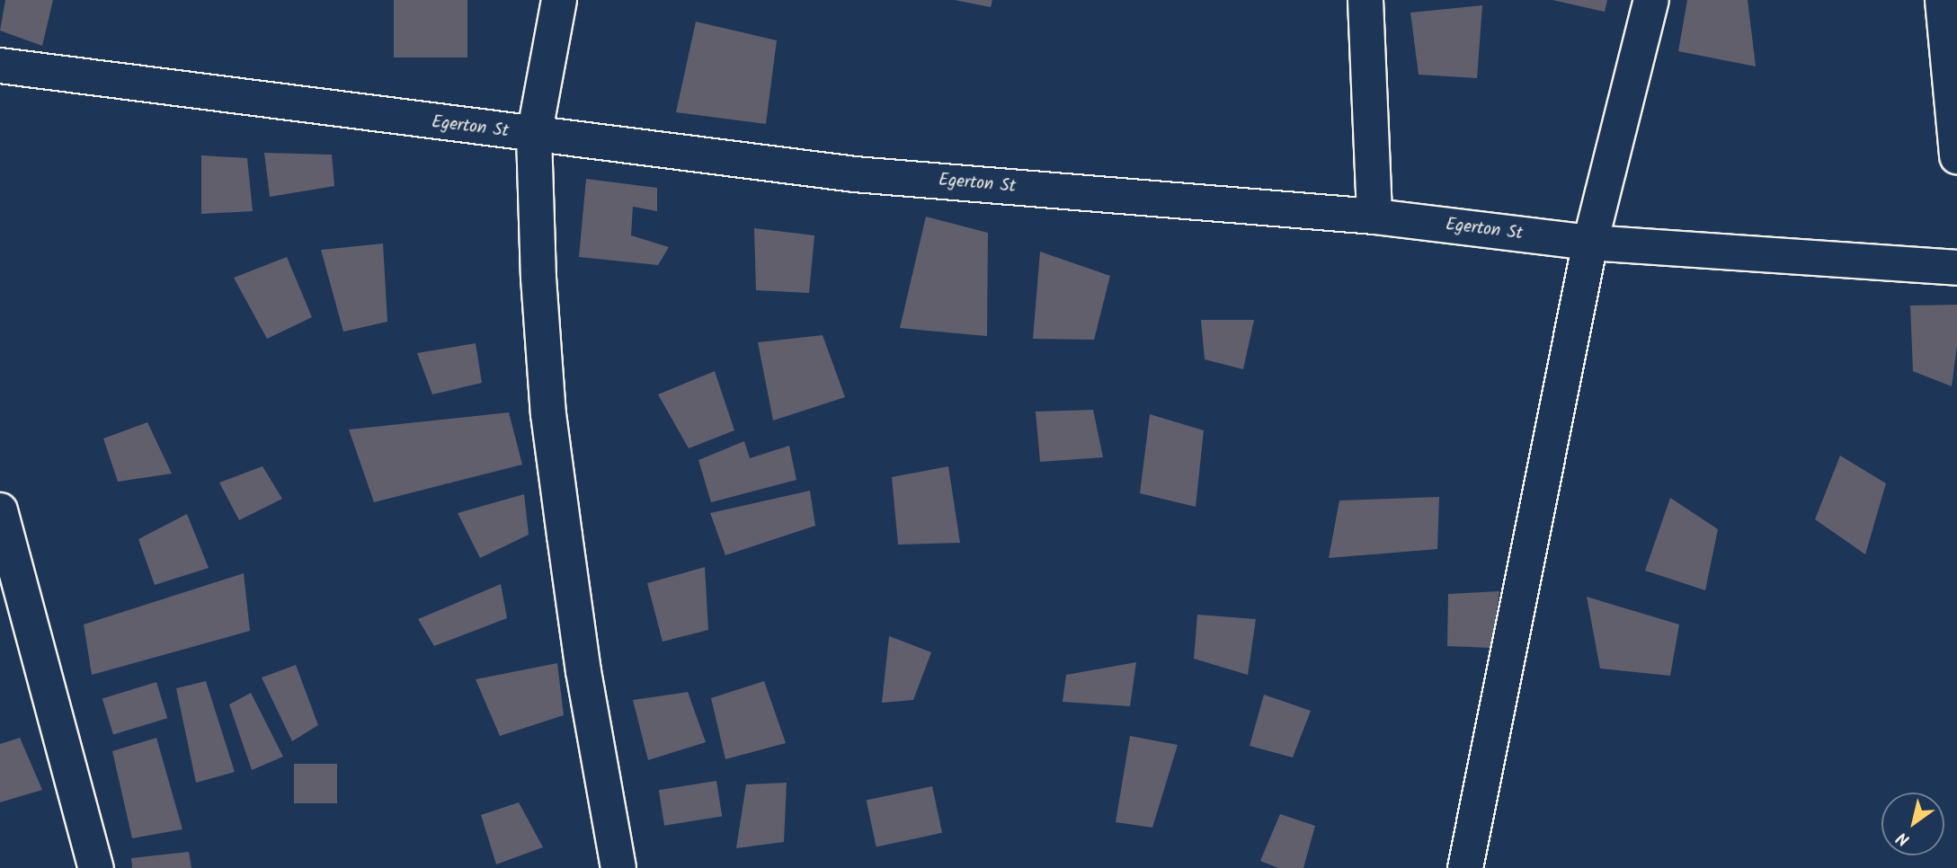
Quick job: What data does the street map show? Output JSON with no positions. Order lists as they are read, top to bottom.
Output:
{
  "streets": {
    "street": ["Egerton St"]
  },
  "north": "bottom left"
}
